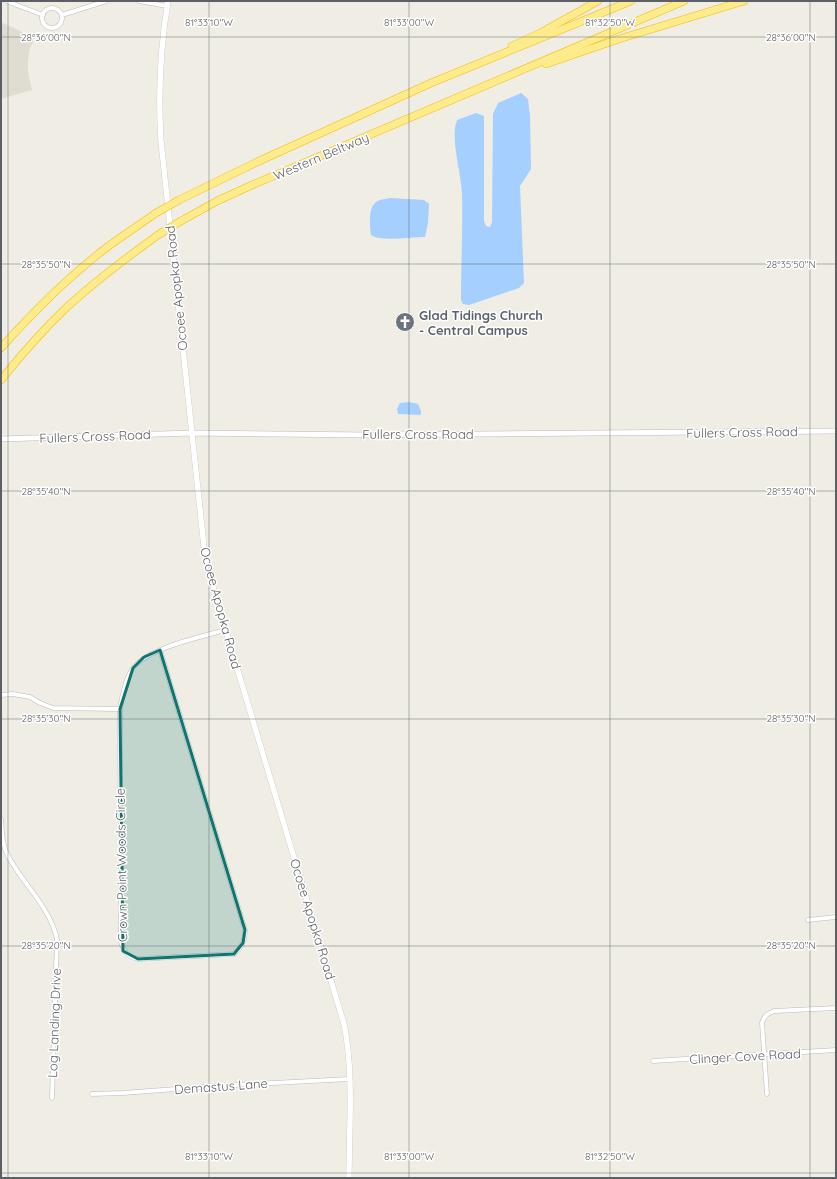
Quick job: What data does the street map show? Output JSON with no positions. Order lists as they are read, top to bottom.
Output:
{
  "streets": {
    "highway": ["Western Beltway"],
    "main road": ["Ocoee Apopka Road"],
    "street": [
      "Fullers Cross Road",
      "Crown Point Woods Circle",
      "Log Landing Drive",
      "Clinger Cove Road",
      "Demastus Lane"
    ]
  },
  "crossings": [
    ["Ocoee Apopka Road", "Fullers Cross Road"],
    ["Ocoee Apopka Road", "Crown Point Woods Circle"],
    ["Ocoee Apopka Road", "Demastus Lane"]
  ],
  "places": {
    "church": ["Glad Tidings Church - Central Campus"]
  },
  "coordinates": [
    "81°33'10\"W",
    "81°33'00\"W",
    "81°32'50\"W",
    "28°36'00\"N",
    "28°35'50\"N",
    "28°35'40\"N",
    "28°35'30\"N",
    "28°35'20\"N"
  ]
}
